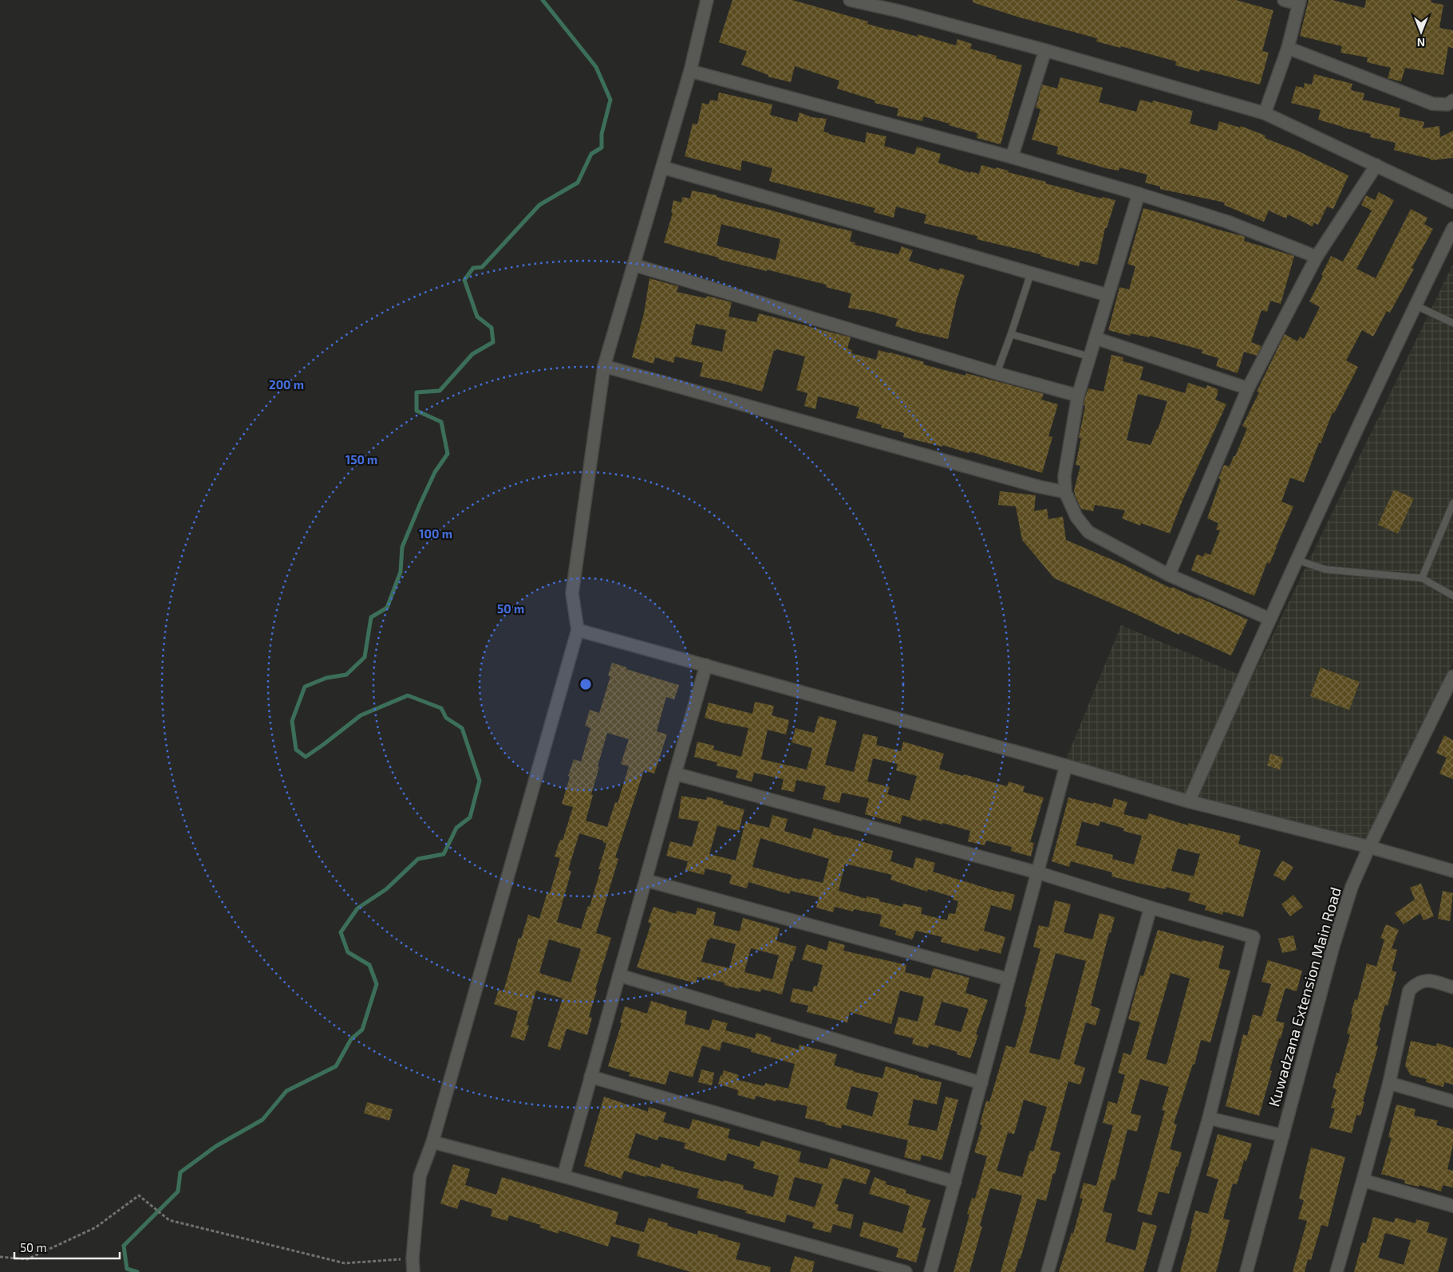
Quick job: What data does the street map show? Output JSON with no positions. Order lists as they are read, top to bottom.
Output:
{
  "streets": {
    "street": ["Kuwadzana Extension Main Road"]
  },
  "scale_bar": "50 m",
  "north": "bottom",
  "rings": [
    "200 m",
    "150 m",
    "100 m",
    "50 m"
  ]
}
